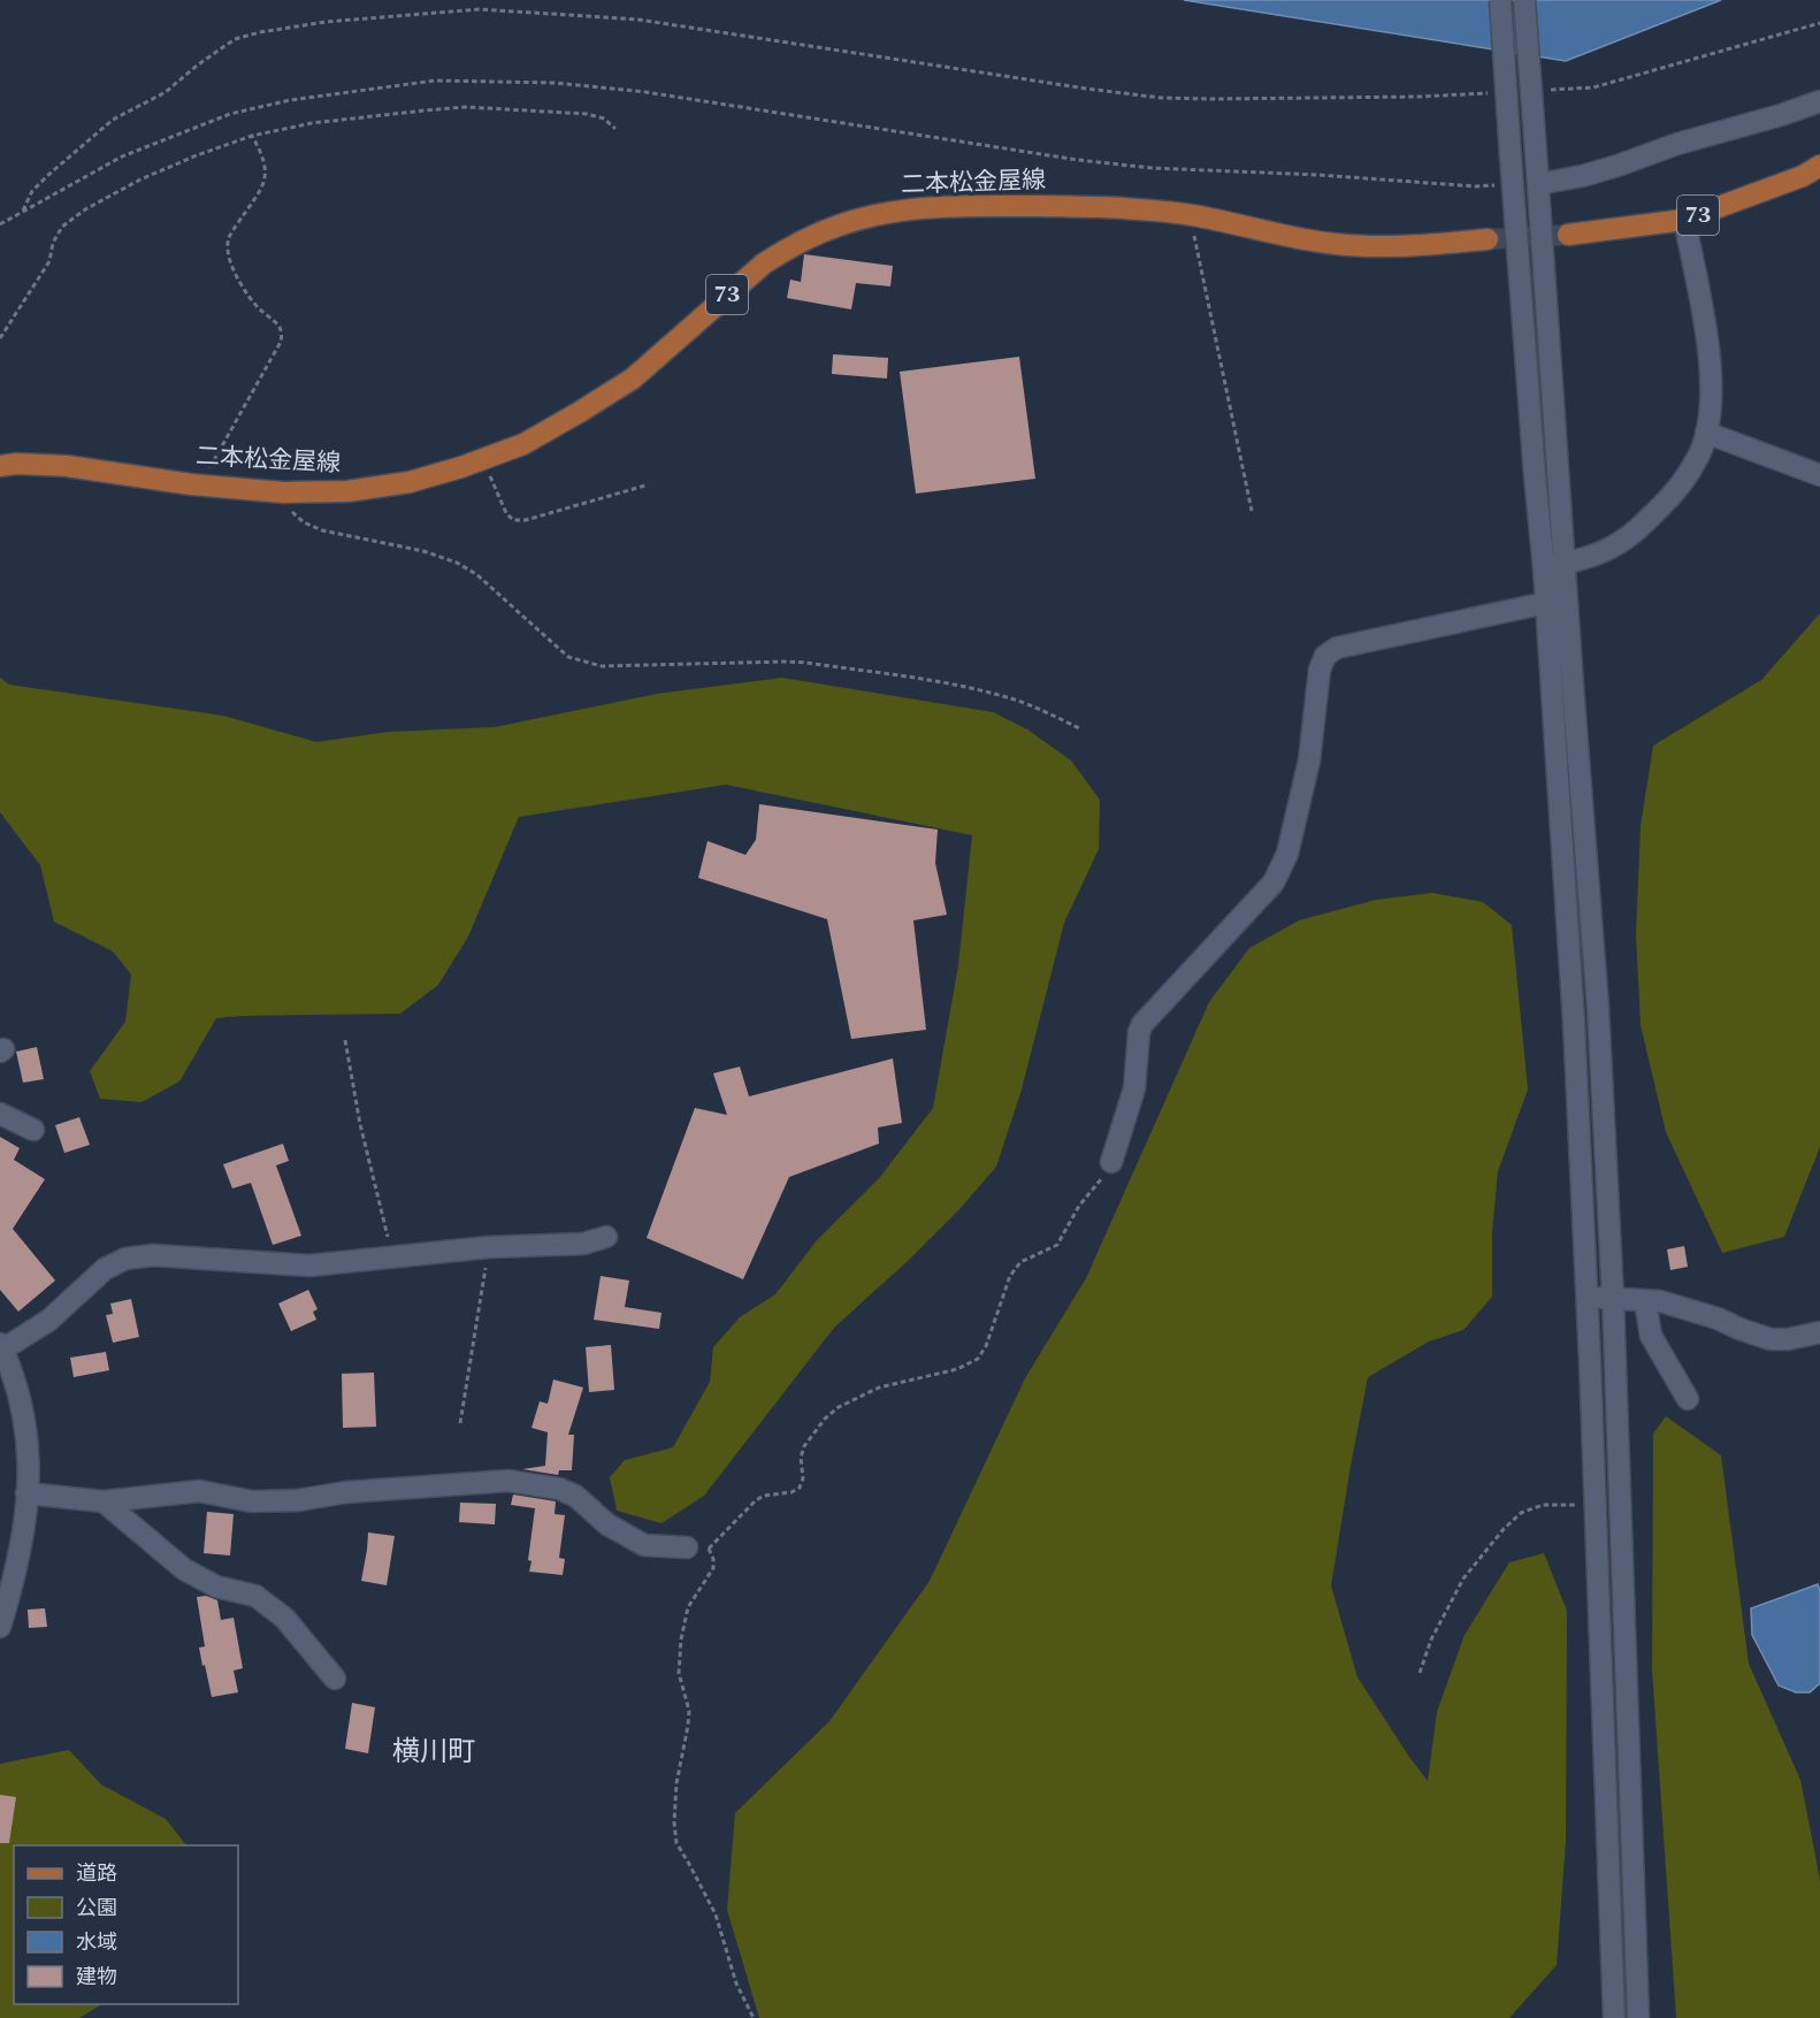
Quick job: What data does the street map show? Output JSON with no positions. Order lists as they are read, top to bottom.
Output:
{
  "streets": {
    "main road": ["二本松金屋線", "73"]
  },
  "districts": ["横川町"],
  "legend": [
    "道路",
    "公園",
    "水域",
    "建物"
  ]
}
